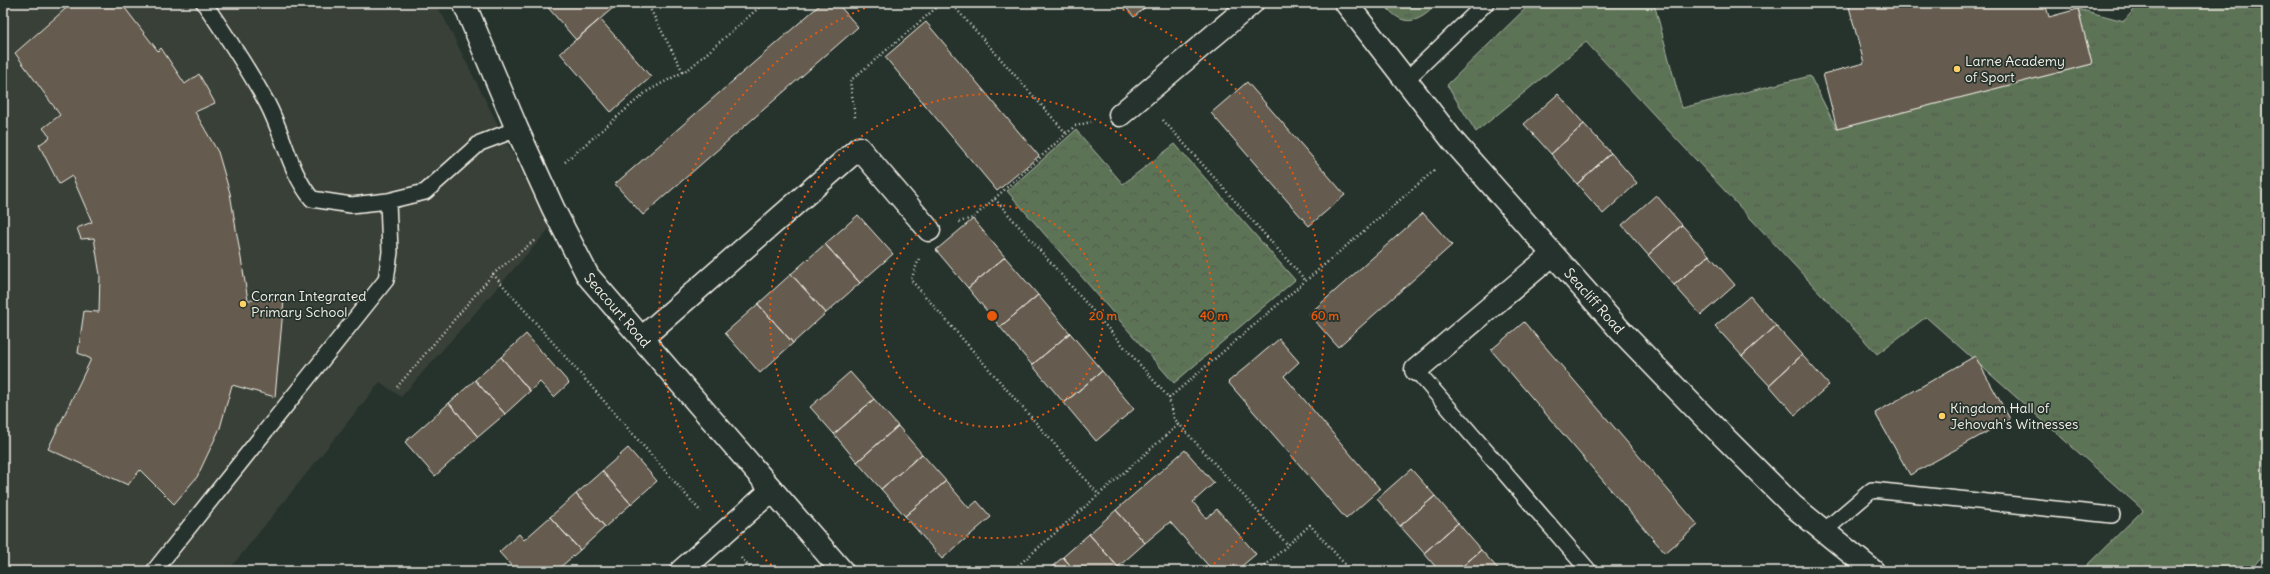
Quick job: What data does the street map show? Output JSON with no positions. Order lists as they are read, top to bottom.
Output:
{
  "streets": {
    "street": ["Seacliff Road", "Seacourt Road"]
  },
  "places": ["Larne Academy of Sport", "Corran Integrated Primary School", "Kingdom Hall of Jehovah's Witnesses"],
  "rings": ["20 m", "40 m", "60 m"]
}
